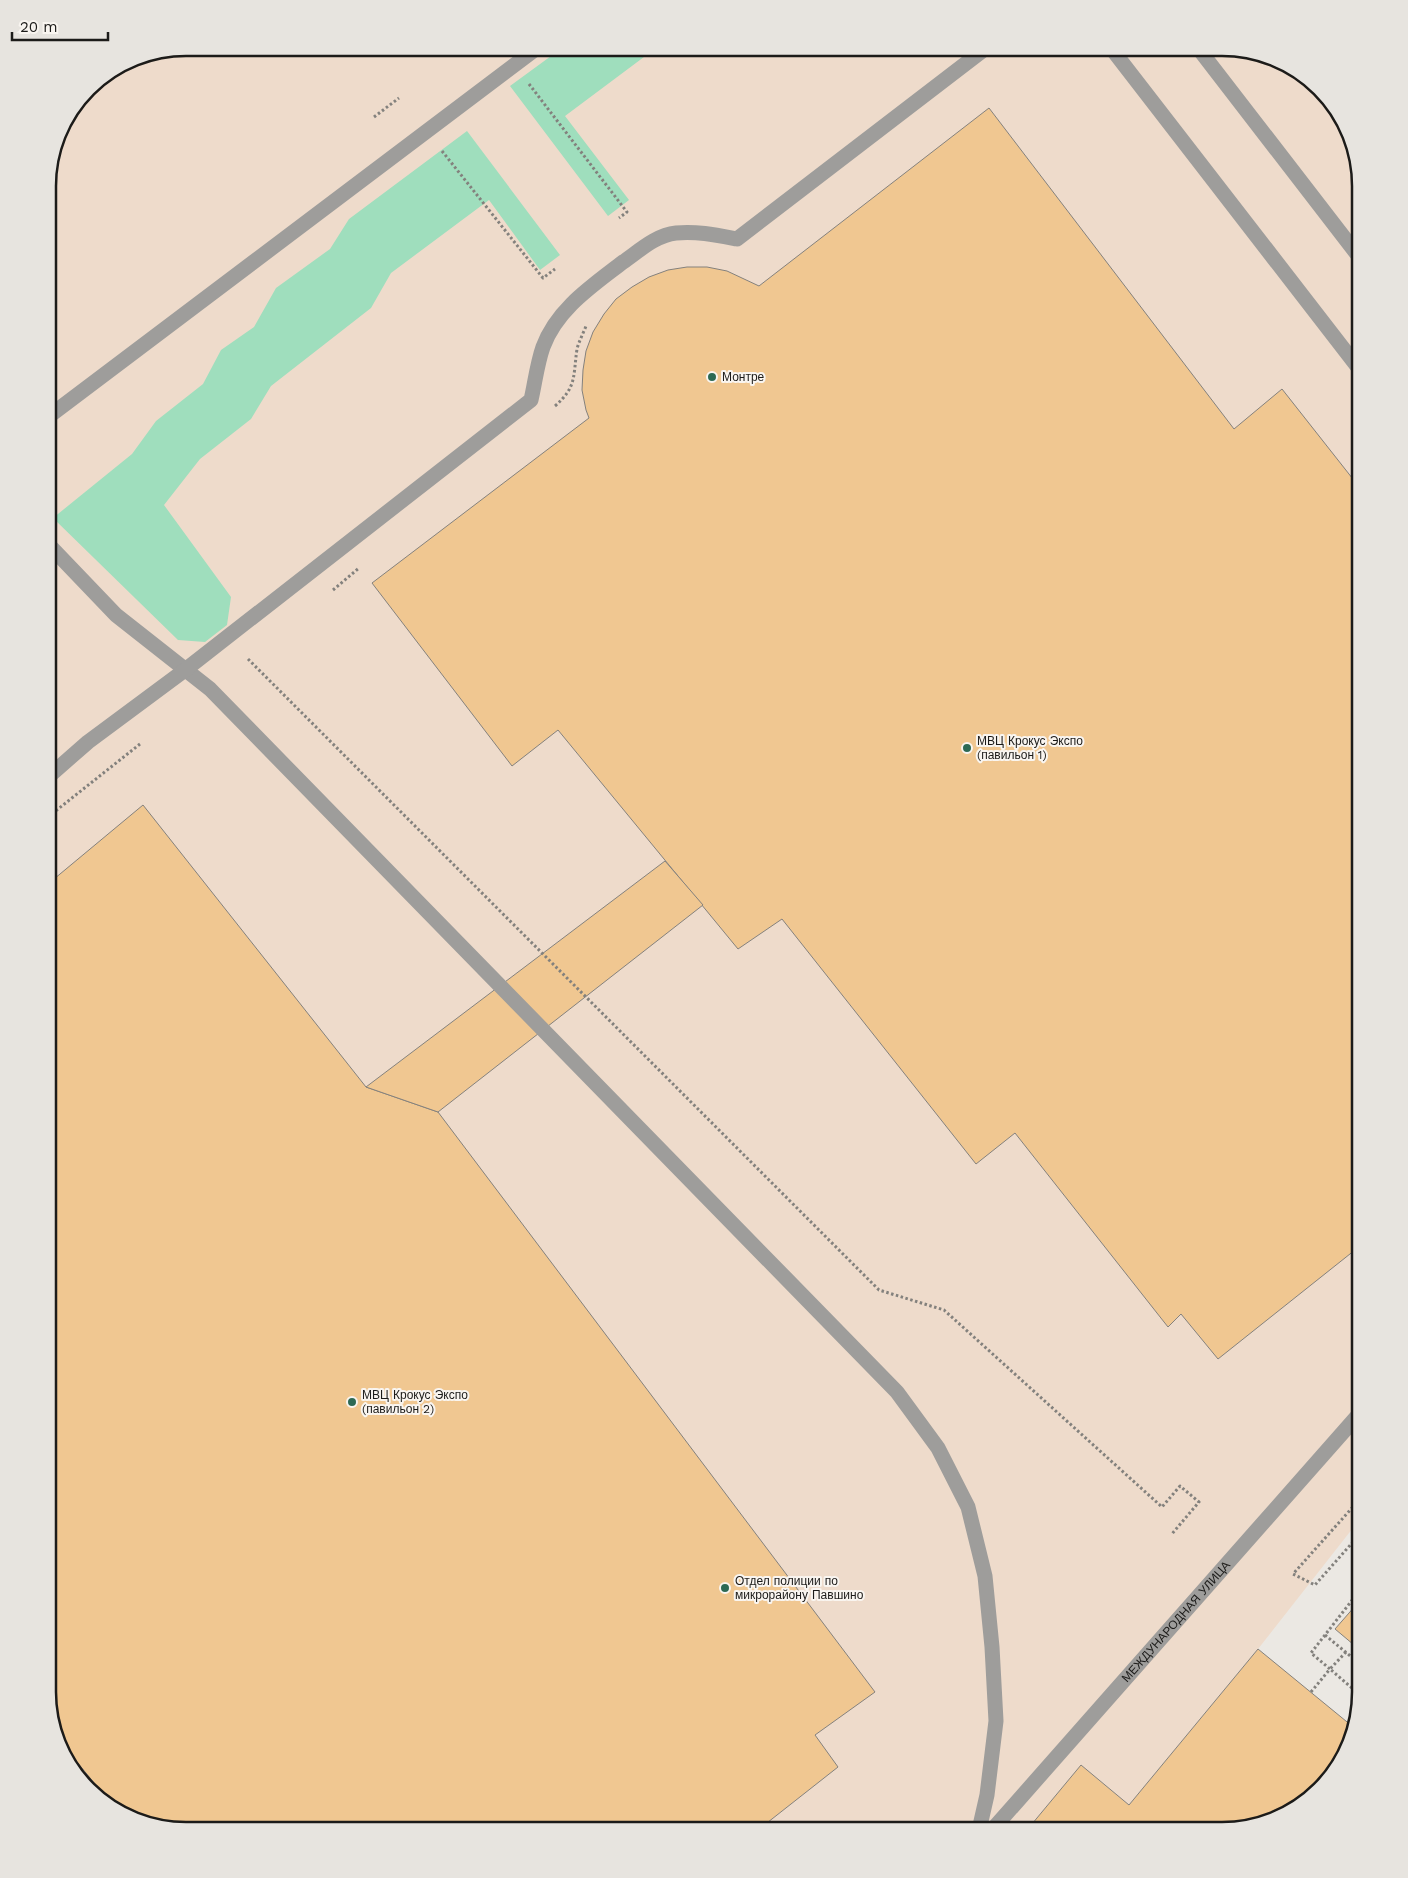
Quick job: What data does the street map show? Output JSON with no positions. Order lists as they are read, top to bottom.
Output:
{
  "streets": {
    "street": ["МЕЖДУНАРОДНАЯ УЛИЦА"]
  },
  "places": [
    "Монтре",
    "МВЦ Крокус Экспо (павильон 1)",
    "МВЦ Крокус Экспо (павильон 2)",
    "Отдел полиции по микрорайону Павшино"
  ],
  "scale_bar": "20 m"
}
